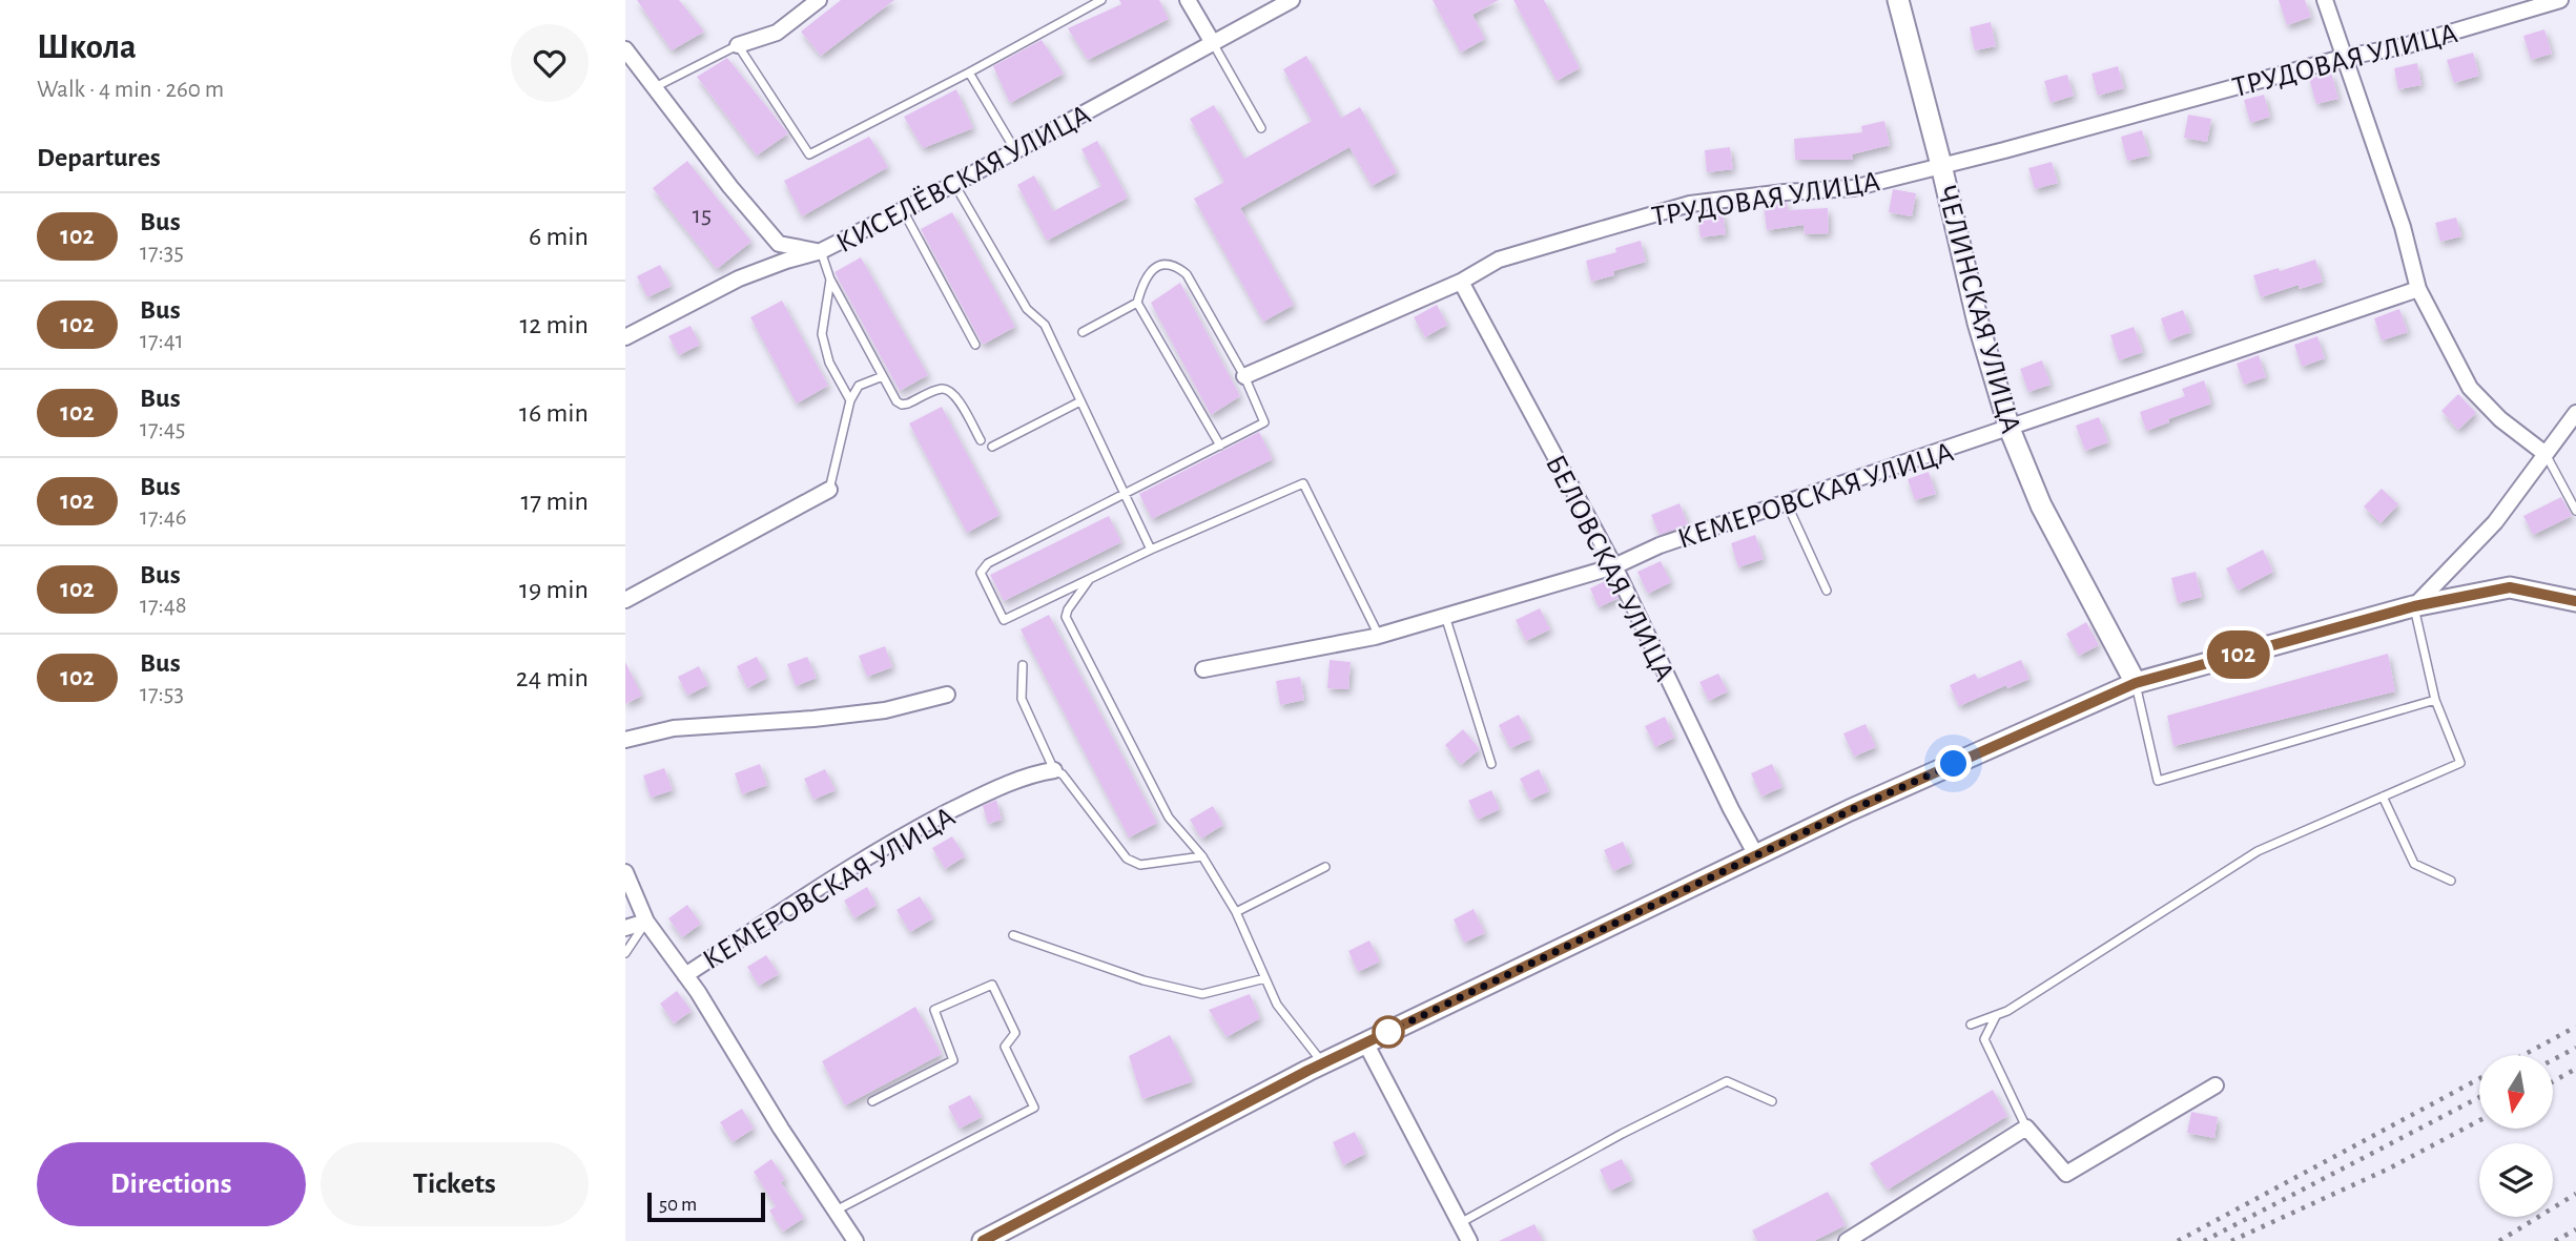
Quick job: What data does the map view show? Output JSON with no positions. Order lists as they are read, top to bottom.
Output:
{
  "streets": {
    "main road": ["ЧЕЛИНСКАЯ УЛИЦА"],
    "street": [
      "ТРУДОВАЯ УЛИЦА",
      "КИСЕЛЁВСКАЯ УЛИЦА",
      "КЕМЕРОВСКАЯ УЛИЦА",
      "БЕЛОВСКАЯ УЛИЦА"
    ]
  },
  "crossings": [
    ["ТРУДОВАЯ УЛИЦА", "ЧЕЛИНСКАЯ УЛИЦА"],
    ["ТРУДОВАЯ УЛИЦА", "БЕЛОВСКАЯ УЛИЦА"],
    ["ЧЕЛИНСКАЯ УЛИЦА", "КЕМЕРОВСКАЯ УЛИЦА"],
    ["КЕМЕРОВСКАЯ УЛИЦА", "БЕЛОВСКАЯ УЛИЦА"]
  ],
  "lines": ["bus line 102"],
  "house_numbers": ["15"],
  "scale_bar": "50 m",
  "north": "bottom",
  "page": {
    "heading": [
      ["Школа", "Walk · 4 min · 260 m"],
      "Departures"
    ],
    "on_map": "102",
    "list": [
      {
        "mark": "102",
        "name": "Bus",
        "note": "17:35",
        "value": "6 min"
      },
      {
        "mark": "102",
        "name": "Bus",
        "note": "17:41",
        "value": "12 min"
      },
      {
        "mark": "102",
        "name": "Bus",
        "note": "17:45",
        "value": "16 min"
      },
      {
        "mark": "102",
        "name": "Bus",
        "note": "17:46",
        "value": "17 min"
      },
      {
        "mark": "102",
        "name": "Bus",
        "note": "17:48",
        "value": "19 min"
      },
      {
        "mark": "102",
        "name": "Bus",
        "note": "17:53",
        "value": "24 min"
      }
    ],
    "buttons": ["Directions", "Tickets"],
    "scale": "50 m"
  }
}
